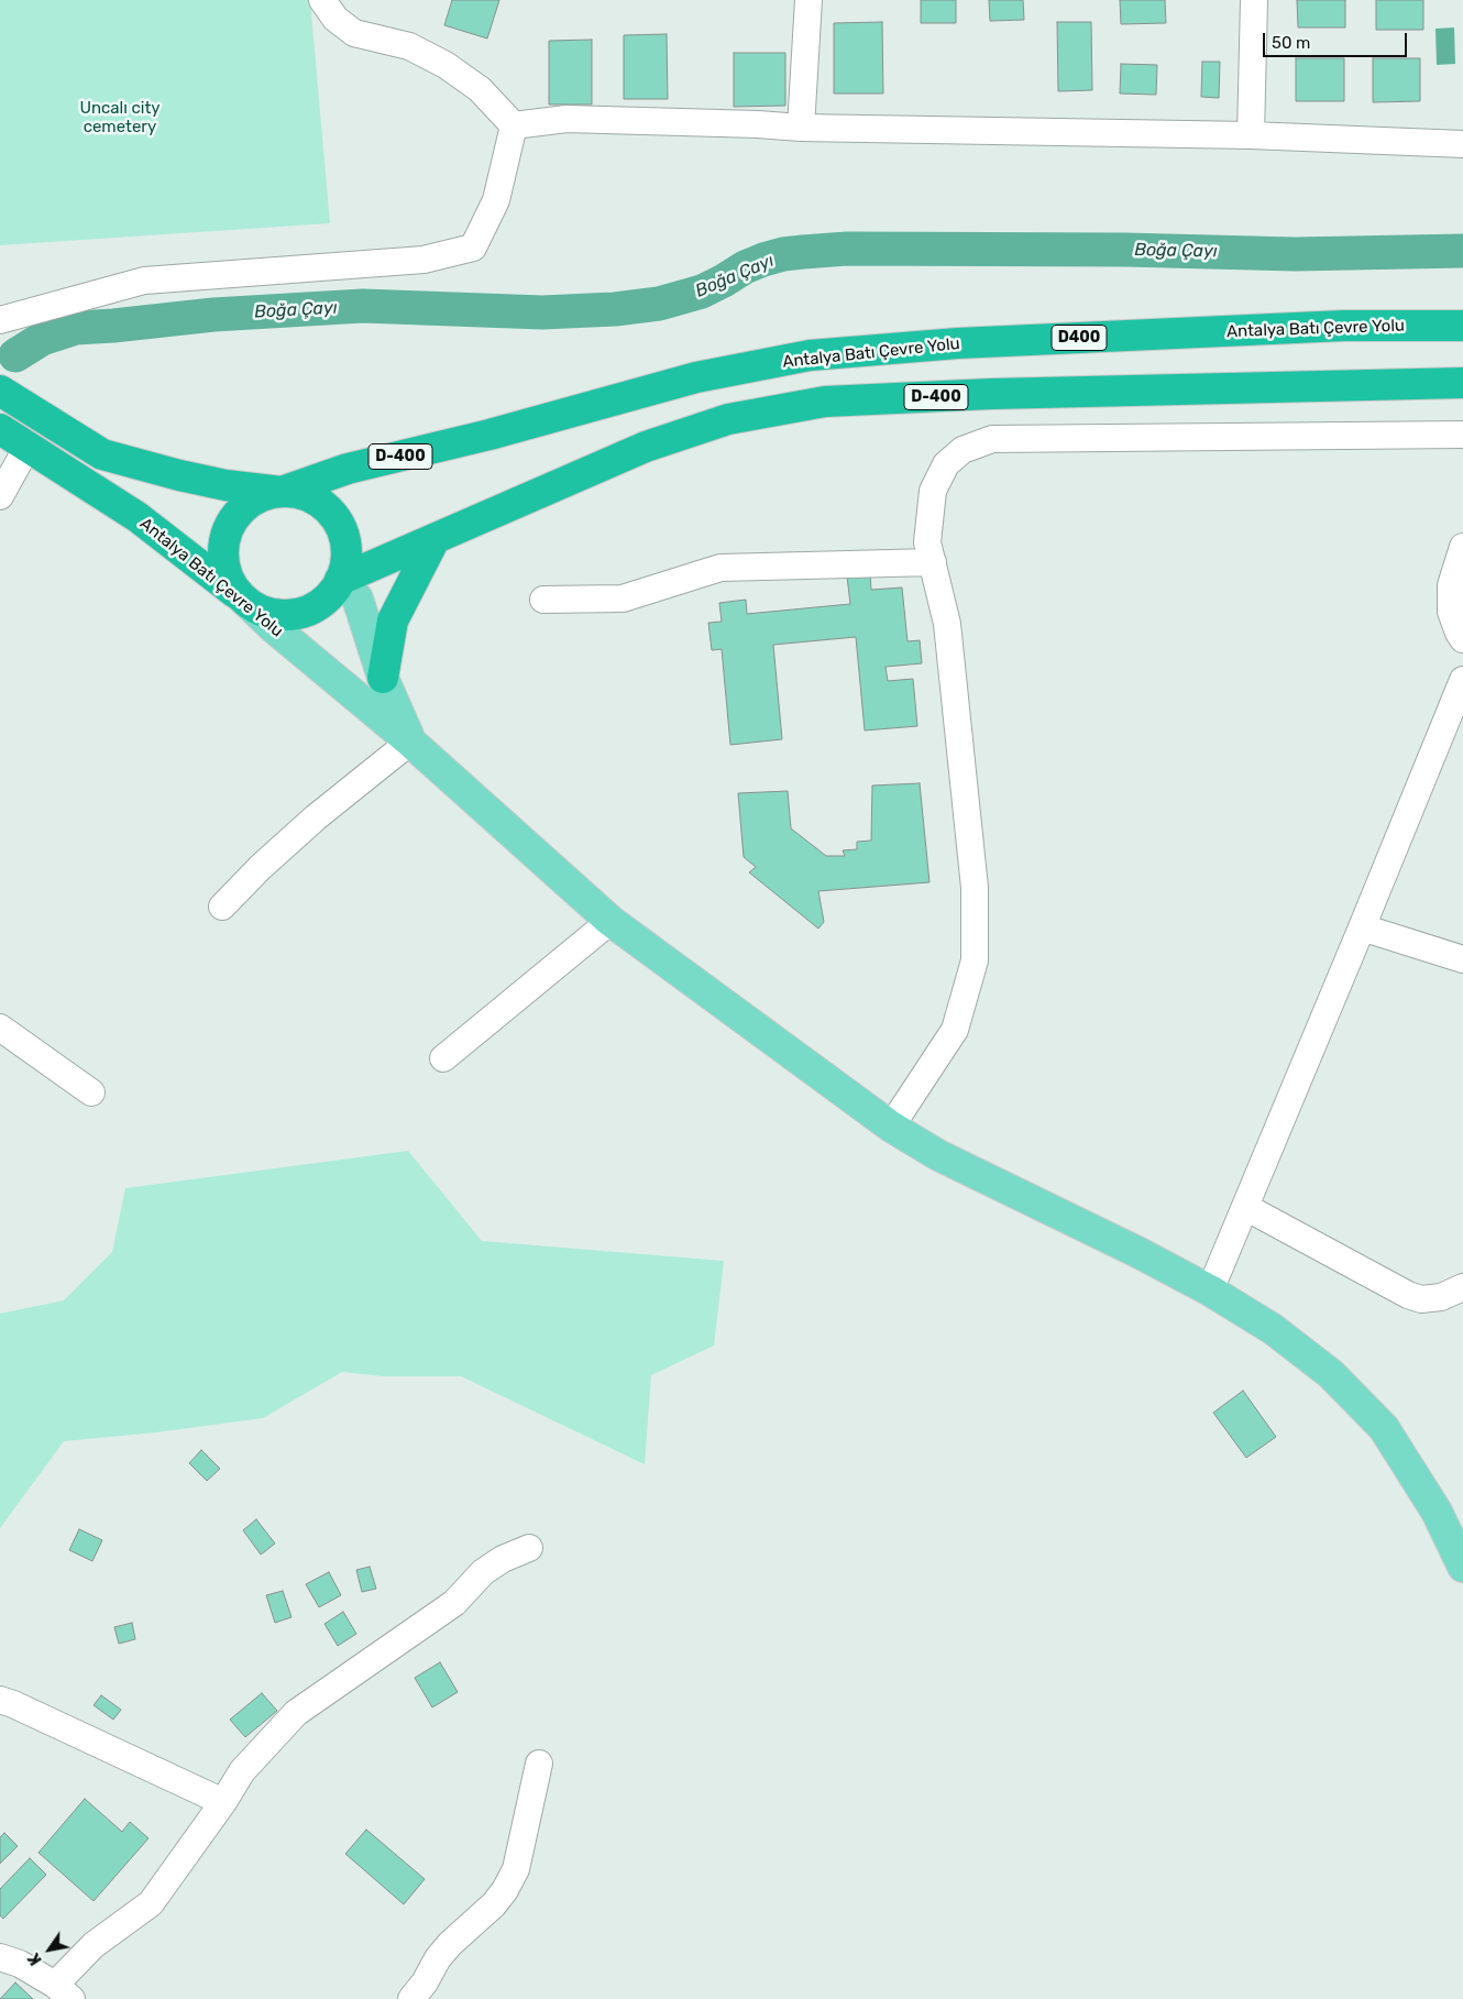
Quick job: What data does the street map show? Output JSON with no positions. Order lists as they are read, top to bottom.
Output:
{
  "streets": {
    "highway": ["Antalya Batı Çevre Yolu", "D400", "D-400"]
  },
  "crossings": [
    ["Antalya Batı Çevre Yolu", "D-400"]
  ],
  "water": ["Boğa Çayı"],
  "parks": ["Uncalı city cemetery"],
  "scale_bar": "50 m",
  "north": "bottom left"
}
